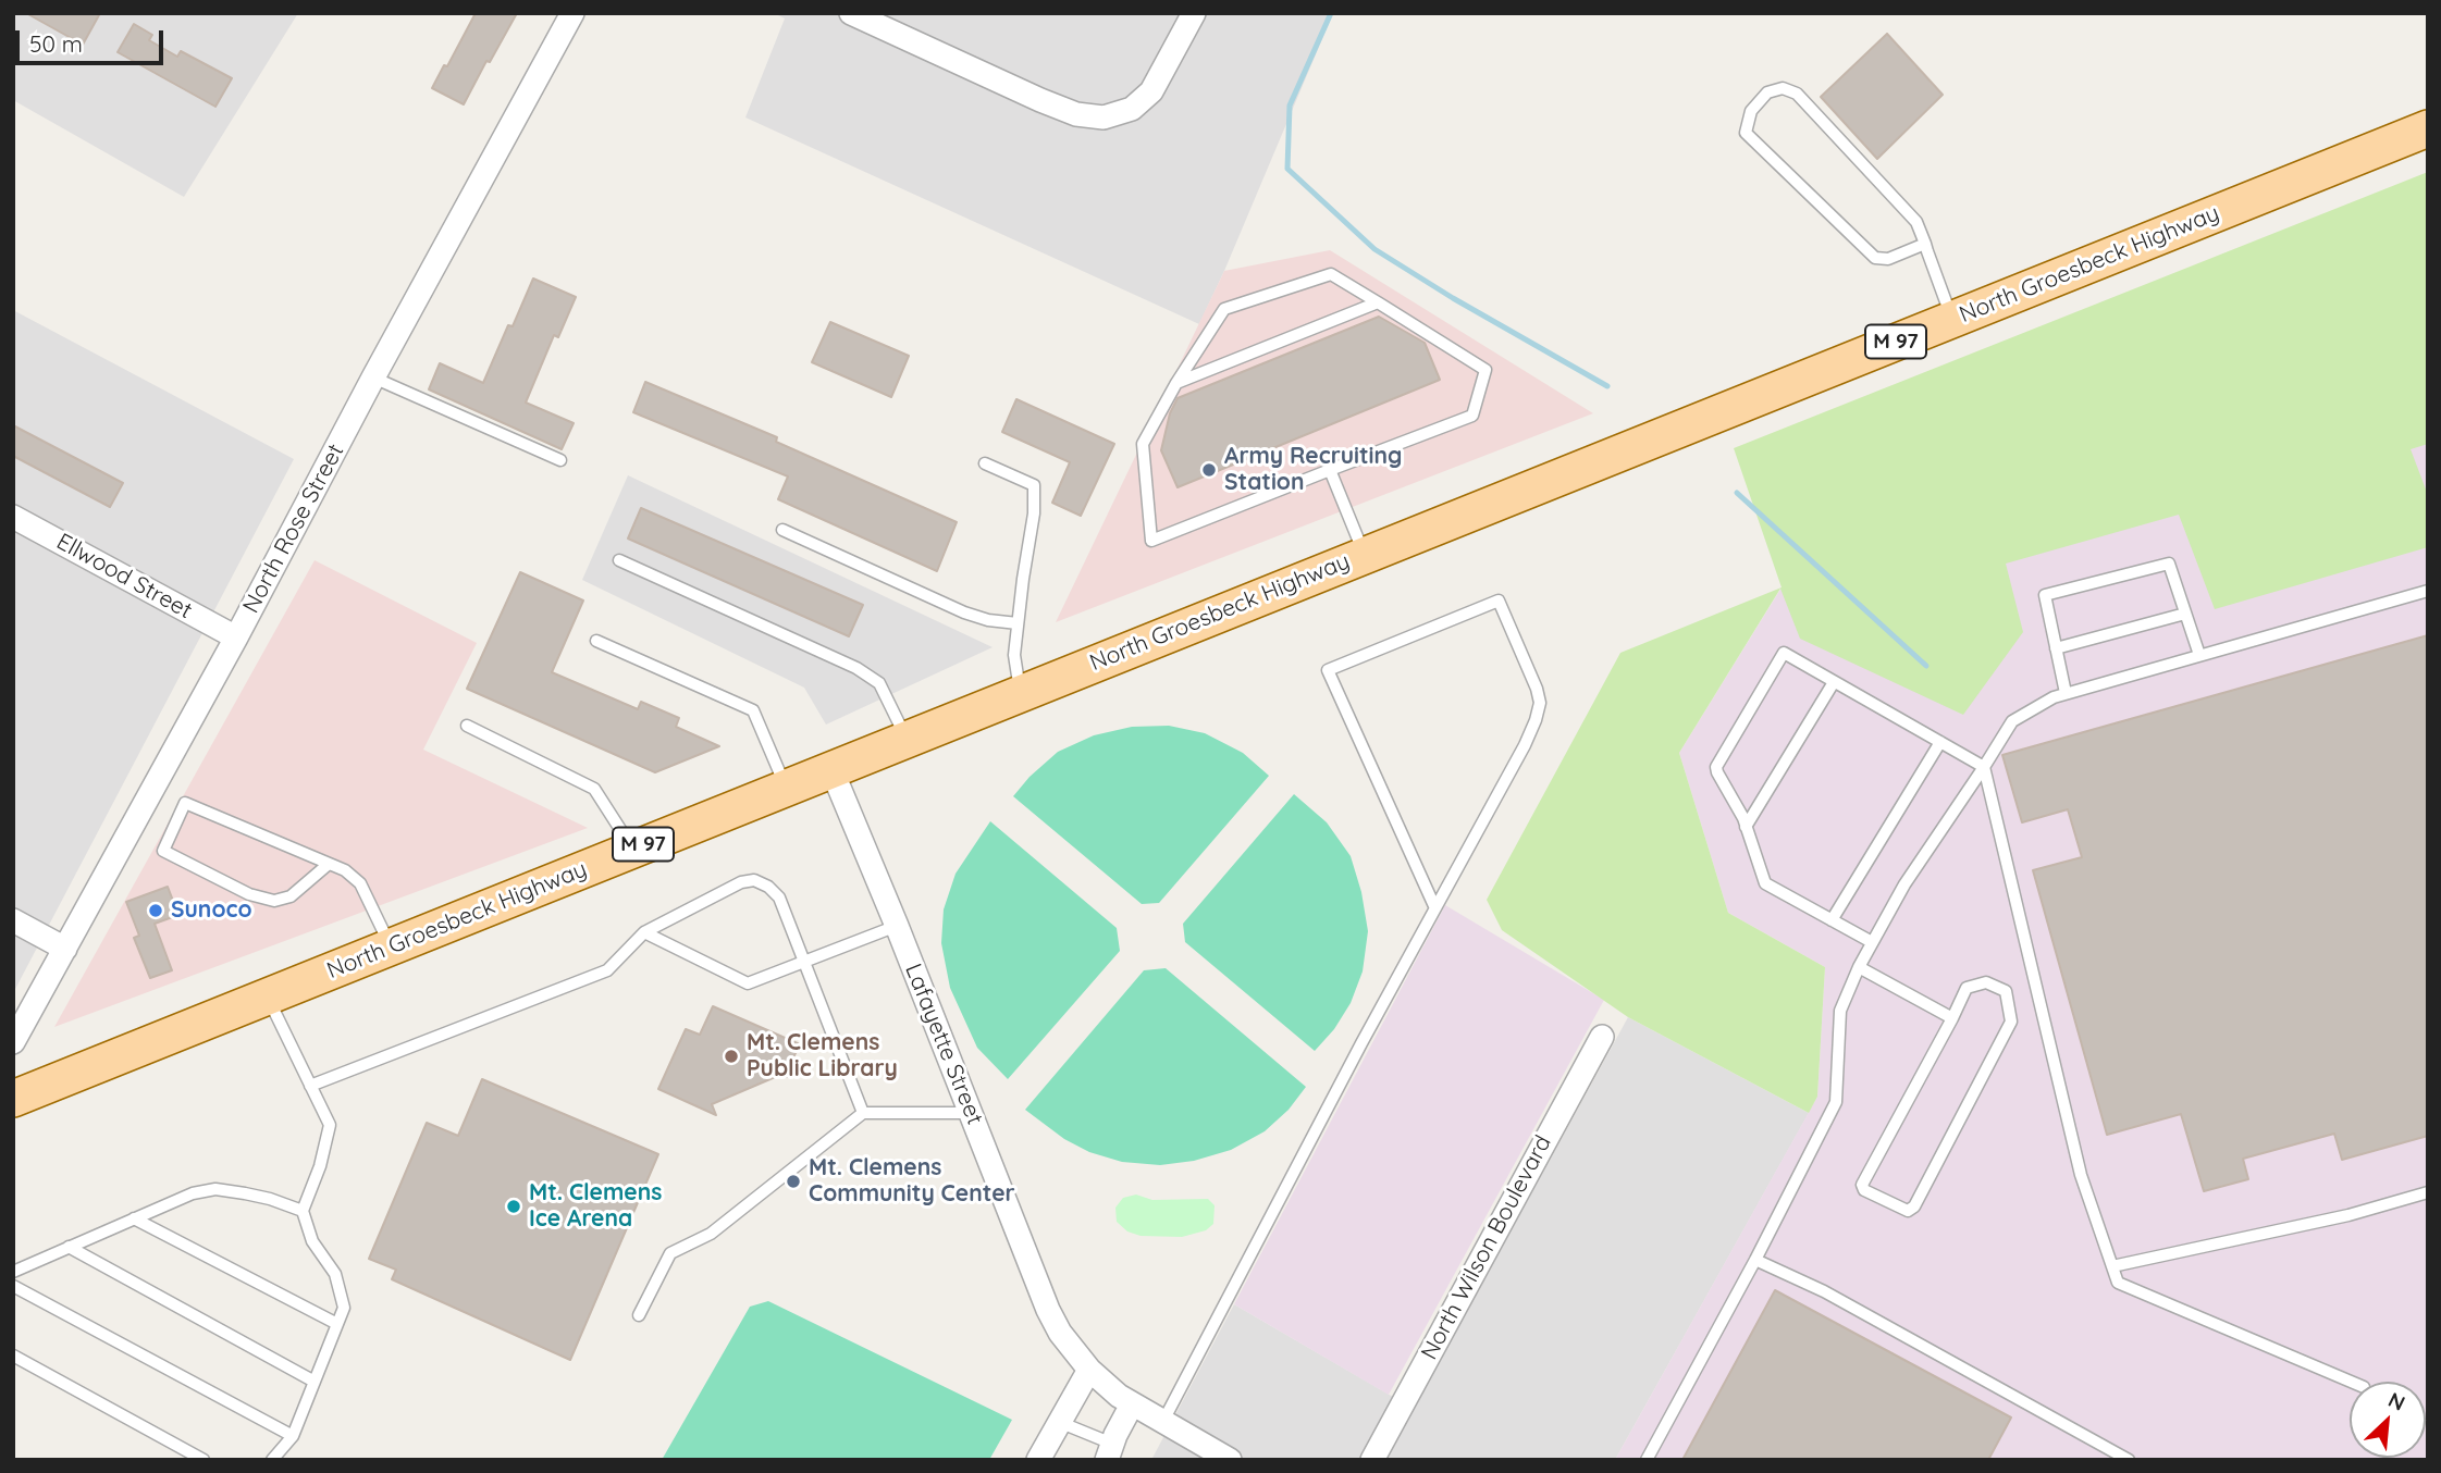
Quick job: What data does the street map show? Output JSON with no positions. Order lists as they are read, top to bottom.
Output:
{
  "streets": {
    "main road": ["North Groesbeck Highway", "M 97"],
    "street": [
      "North Rose Street",
      "Ellwood Street",
      "Lafayette Street",
      "North Wilson Boulevard"
    ]
  },
  "crossings": [
    ["North Groesbeck Highway", "Lafayette Street"],
    ["North Rose Street", "Ellwood Street"]
  ],
  "places": [
    "Army Recruiting Station",
    "Sunoco",
    "Mt. Clemens Public Library",
    "Mt. Clemens Community Center",
    "Mt. Clemens Ice Arena"
  ],
  "scale_bar": "50 m",
  "north": "top right"
}
